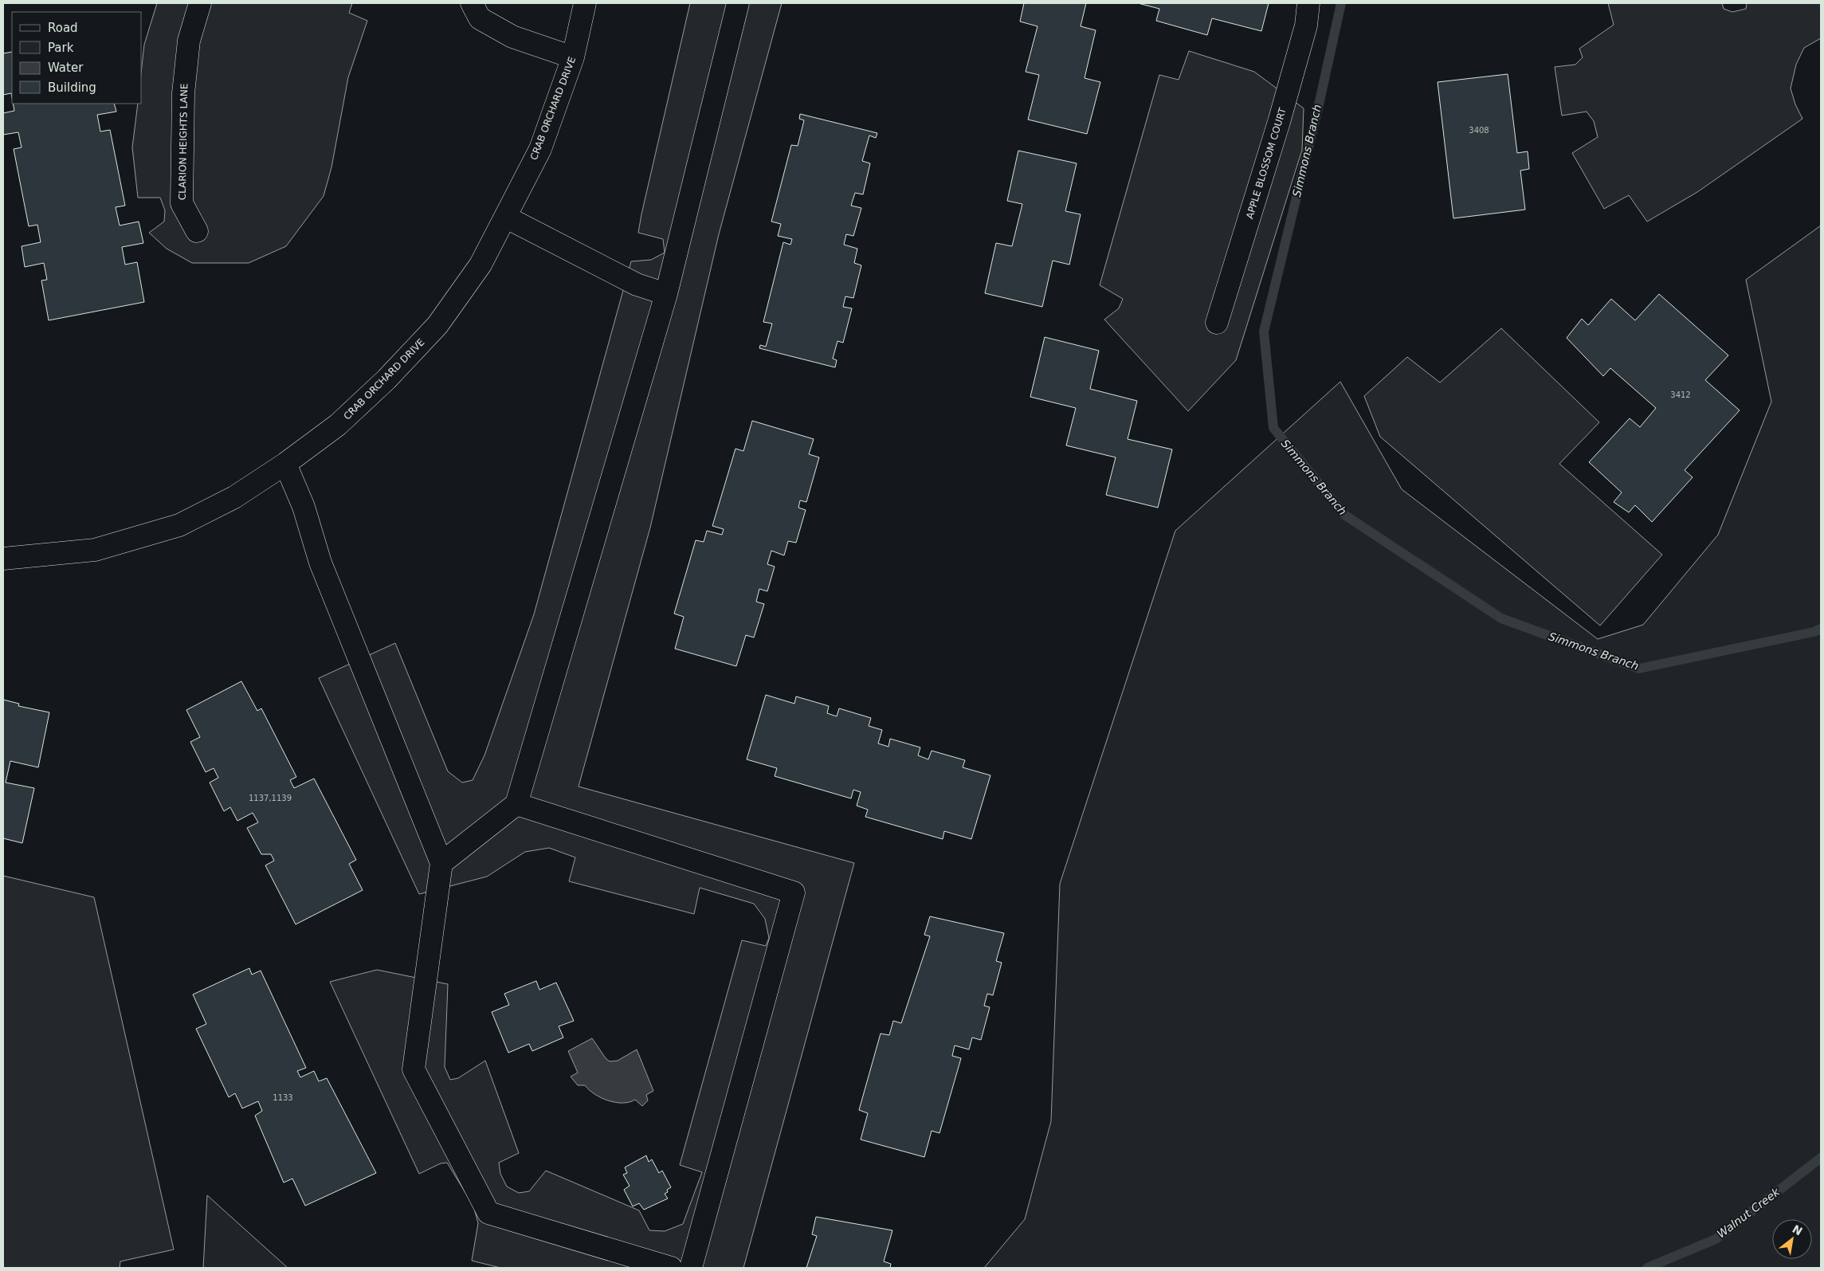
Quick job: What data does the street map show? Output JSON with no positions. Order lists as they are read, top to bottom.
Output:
{
  "streets": {
    "street": ["CRAB ORCHARD DRIVE", "CLARION HEIGHTS LANE", "APPLE BLOSSOM COURT"]
  },
  "water": ["Simmons Branch", "Walnut Creek"],
  "house_numbers": [
    "3408",
    "3412",
    "1137,1139",
    "1133"
  ],
  "legend": [
    "Road",
    "Park",
    "Water",
    "Building"
  ],
  "north": "top right"
}
